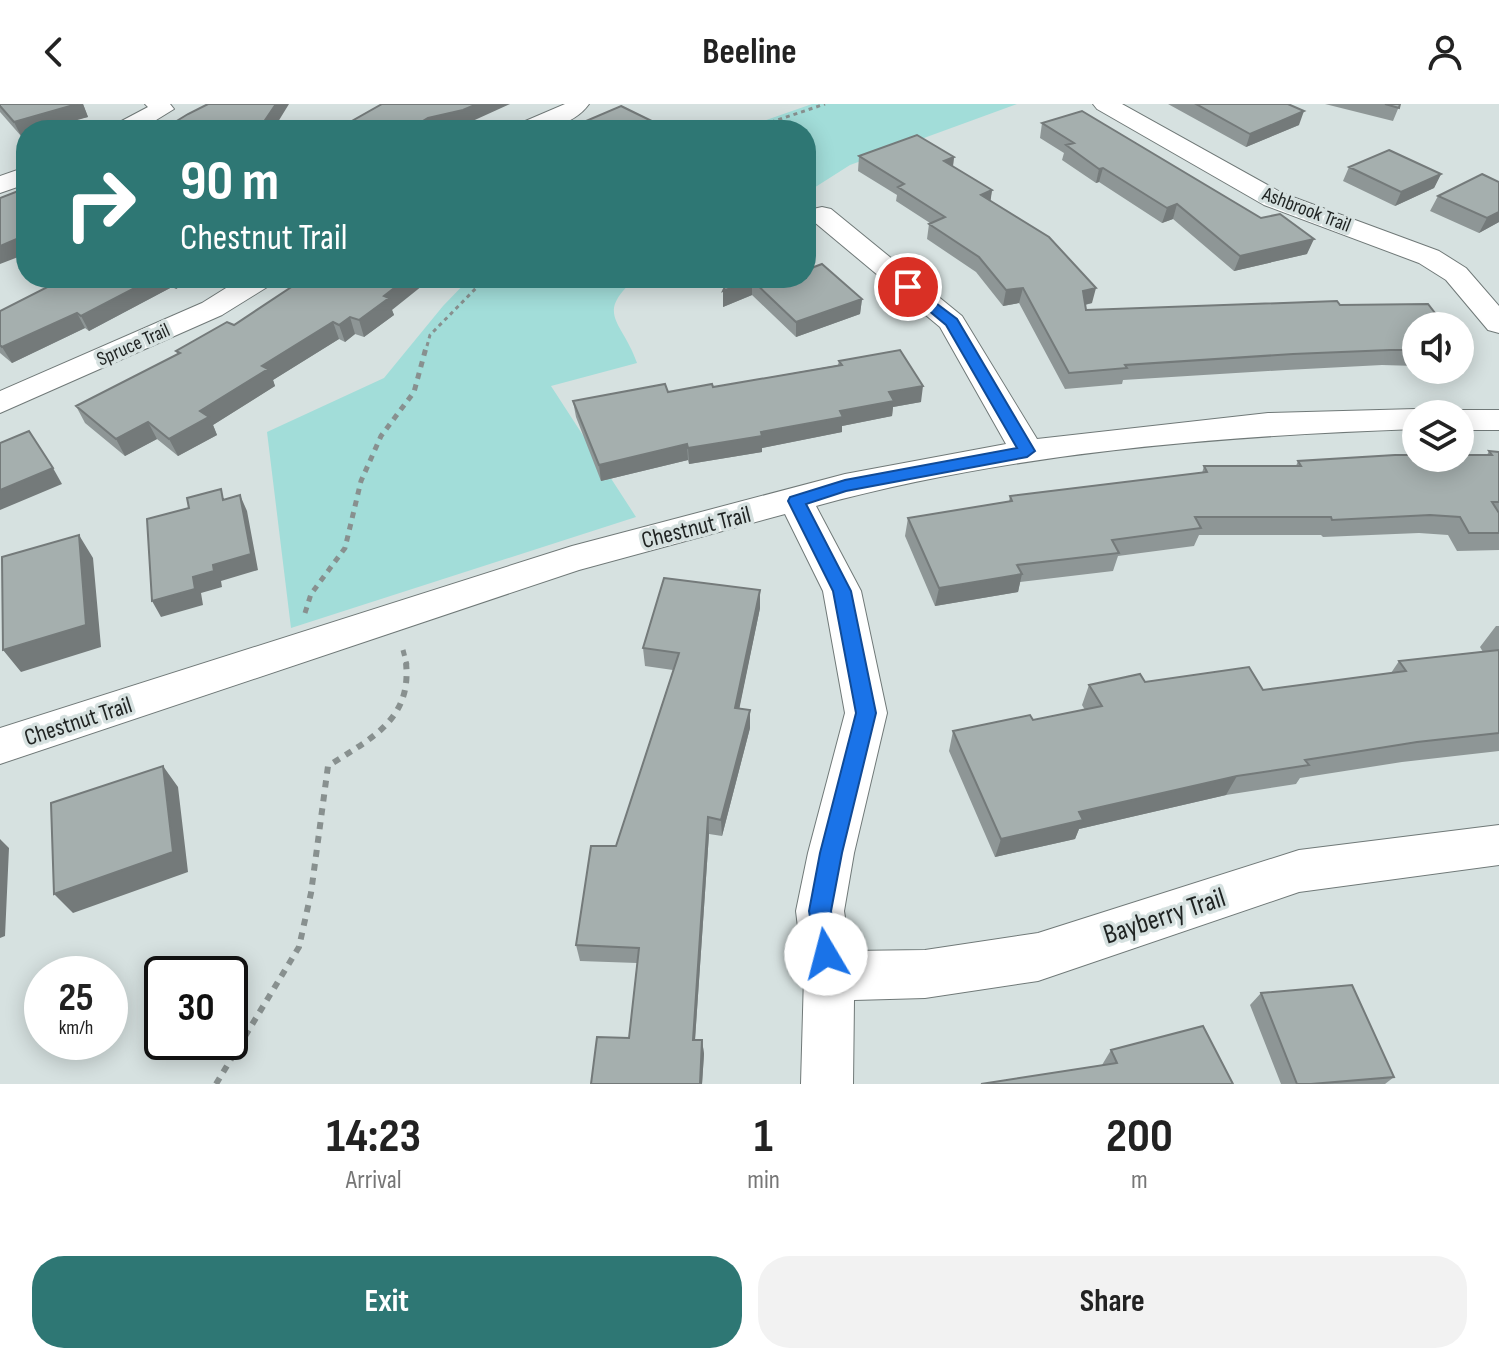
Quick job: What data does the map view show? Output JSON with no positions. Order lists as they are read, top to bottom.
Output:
{
  "streets": {
    "street": [
      "Ashbrook Trail",
      "Spruce Trail",
      "Chestnut Trail",
      "Bayberry Trail"
    ]
  },
  "page": {
    "header": "Beeline",
    "turn": ["90 m", "Chestnut Trail"],
    "speed": "25 km/h",
    "limit": "30",
    "eta": [
      "14:23",
      "Arrival",
      "1",
      "min",
      "200",
      "m"
    ],
    "buttons": ["Exit", "Share"]
  }
}
